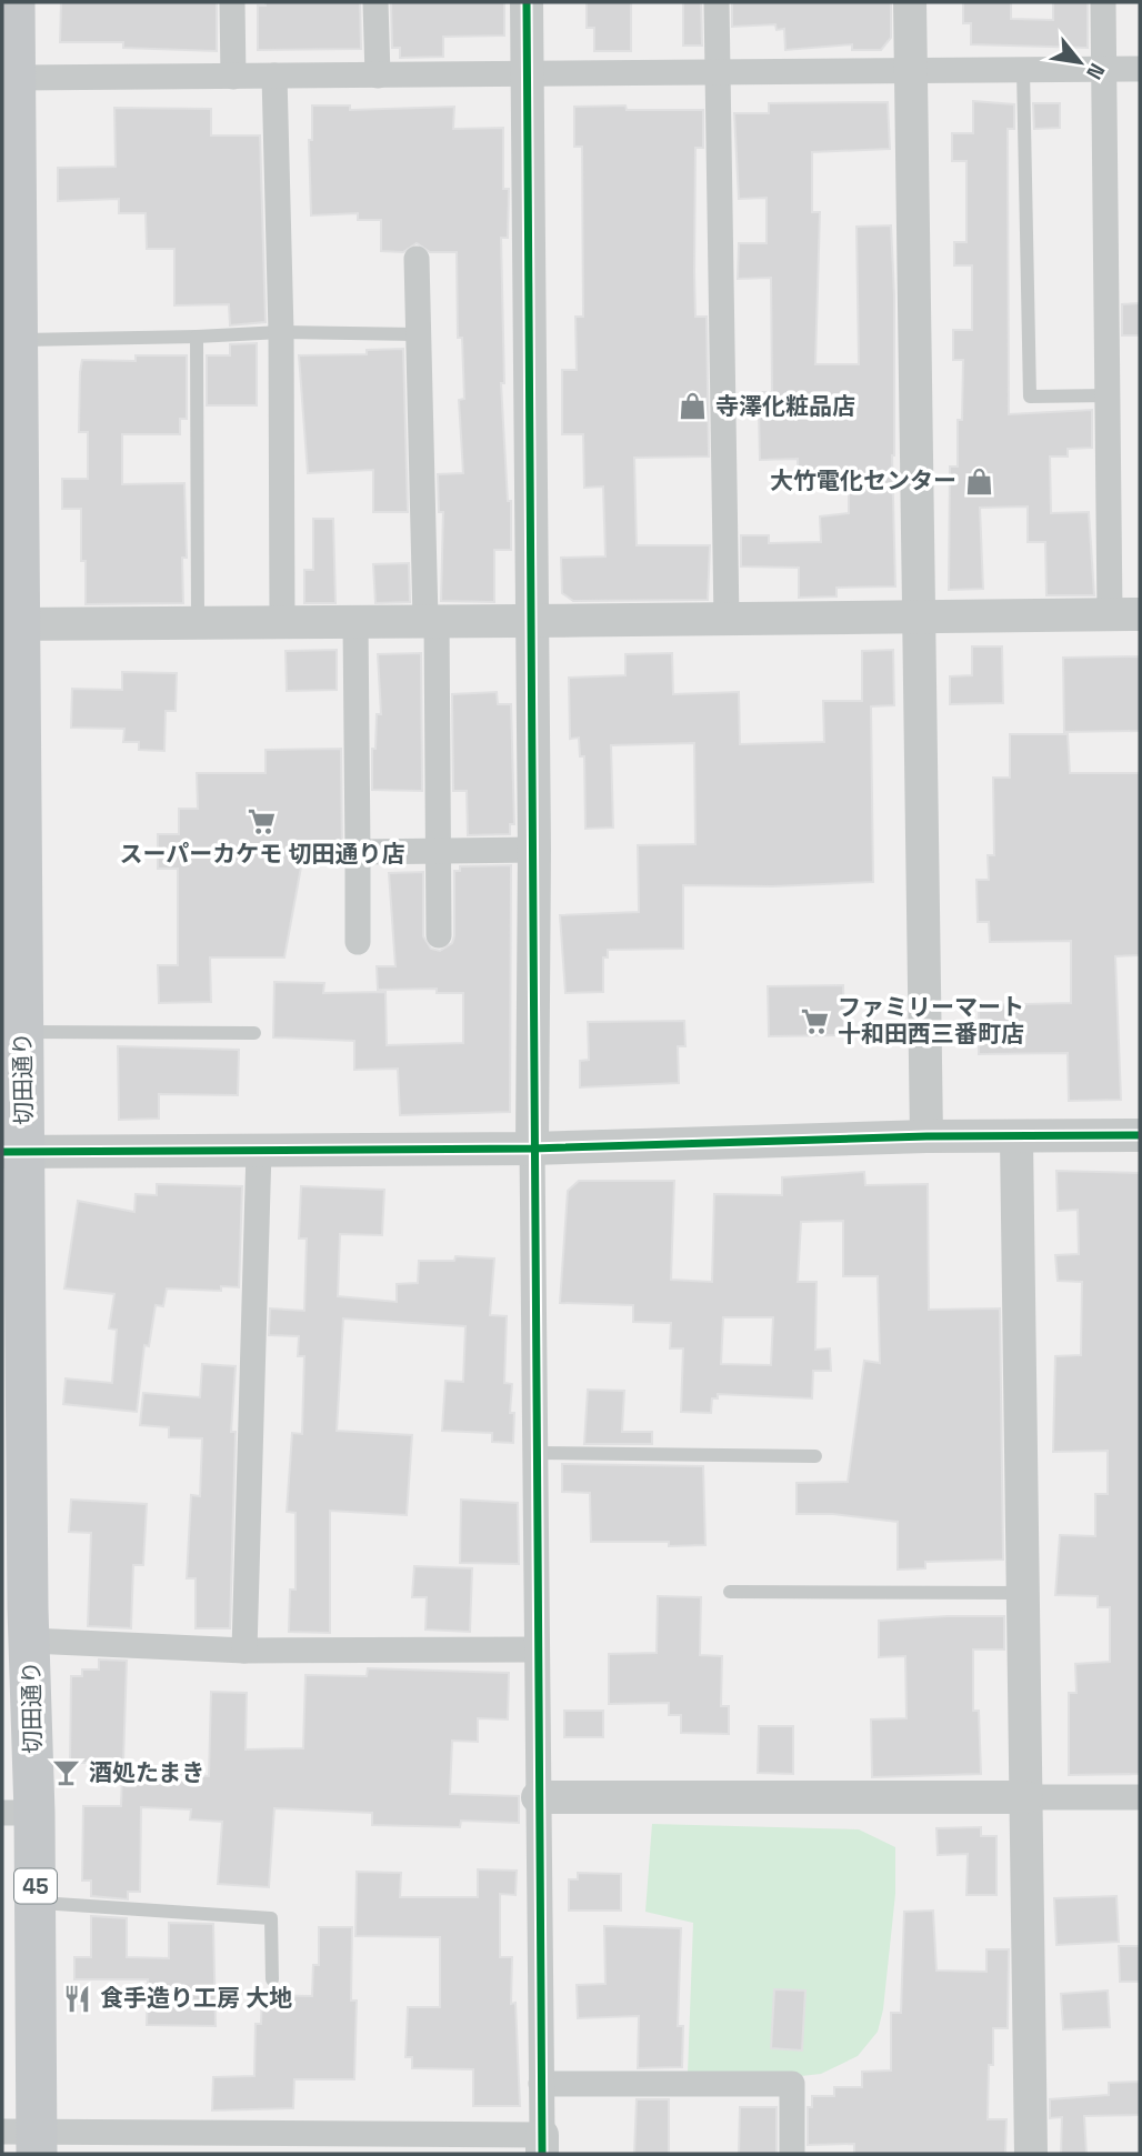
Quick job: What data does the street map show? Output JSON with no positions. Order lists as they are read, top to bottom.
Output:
{
  "streets": {
    "main road": ["切田通り", "45"]
  },
  "places": {
    "shop": ["寺澤化粧品店", "大竹電化センター"],
    "supermarket": ["スーパーカケモ 切田通り店", "ファミリーマート 十和田西三番町店"],
    "bar": ["酒処たまき"],
    "restaurant": ["食手造り工房 大地"]
  },
  "north": "bottom right"
}
